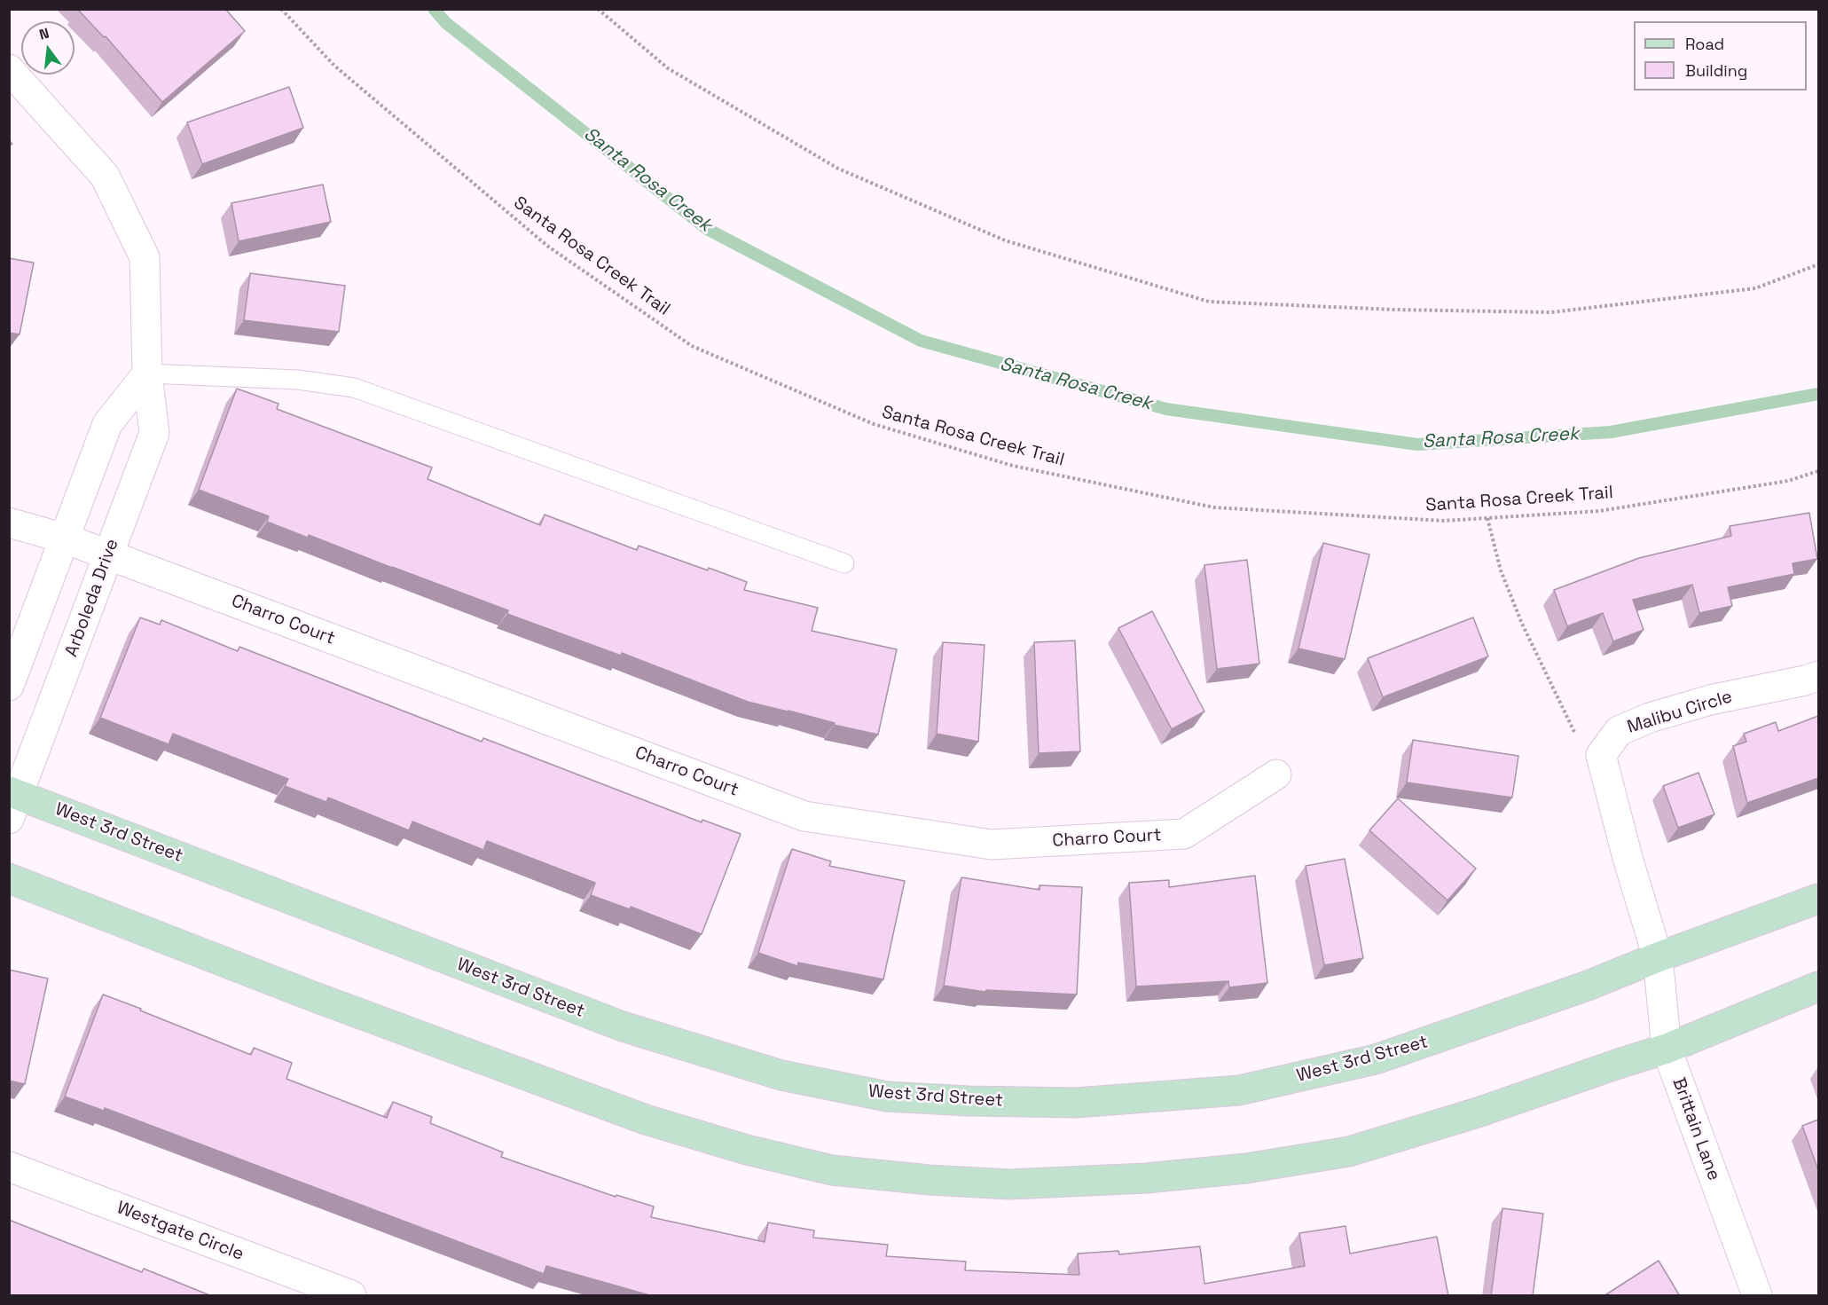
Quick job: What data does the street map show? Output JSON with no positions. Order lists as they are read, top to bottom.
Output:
{
  "streets": {
    "main road": ["West 3rd Street"],
    "street": [
      "Arboleda Drive",
      "Charro Court",
      "Malibu Circle",
      "Brittain Lane",
      "Westgate Circle"
    ],
    "path": ["Santa Rosa Creek Trail"]
  },
  "crossings": [
    ["Arboleda Drive", "Charro Court"],
    ["Arboleda Drive", "West 3rd Street"],
    ["West 3rd Street", "Brittain Lane"]
  ],
  "water": ["Santa Rosa Creek"],
  "legend": ["Road", "Building"],
  "north": "top"
}
